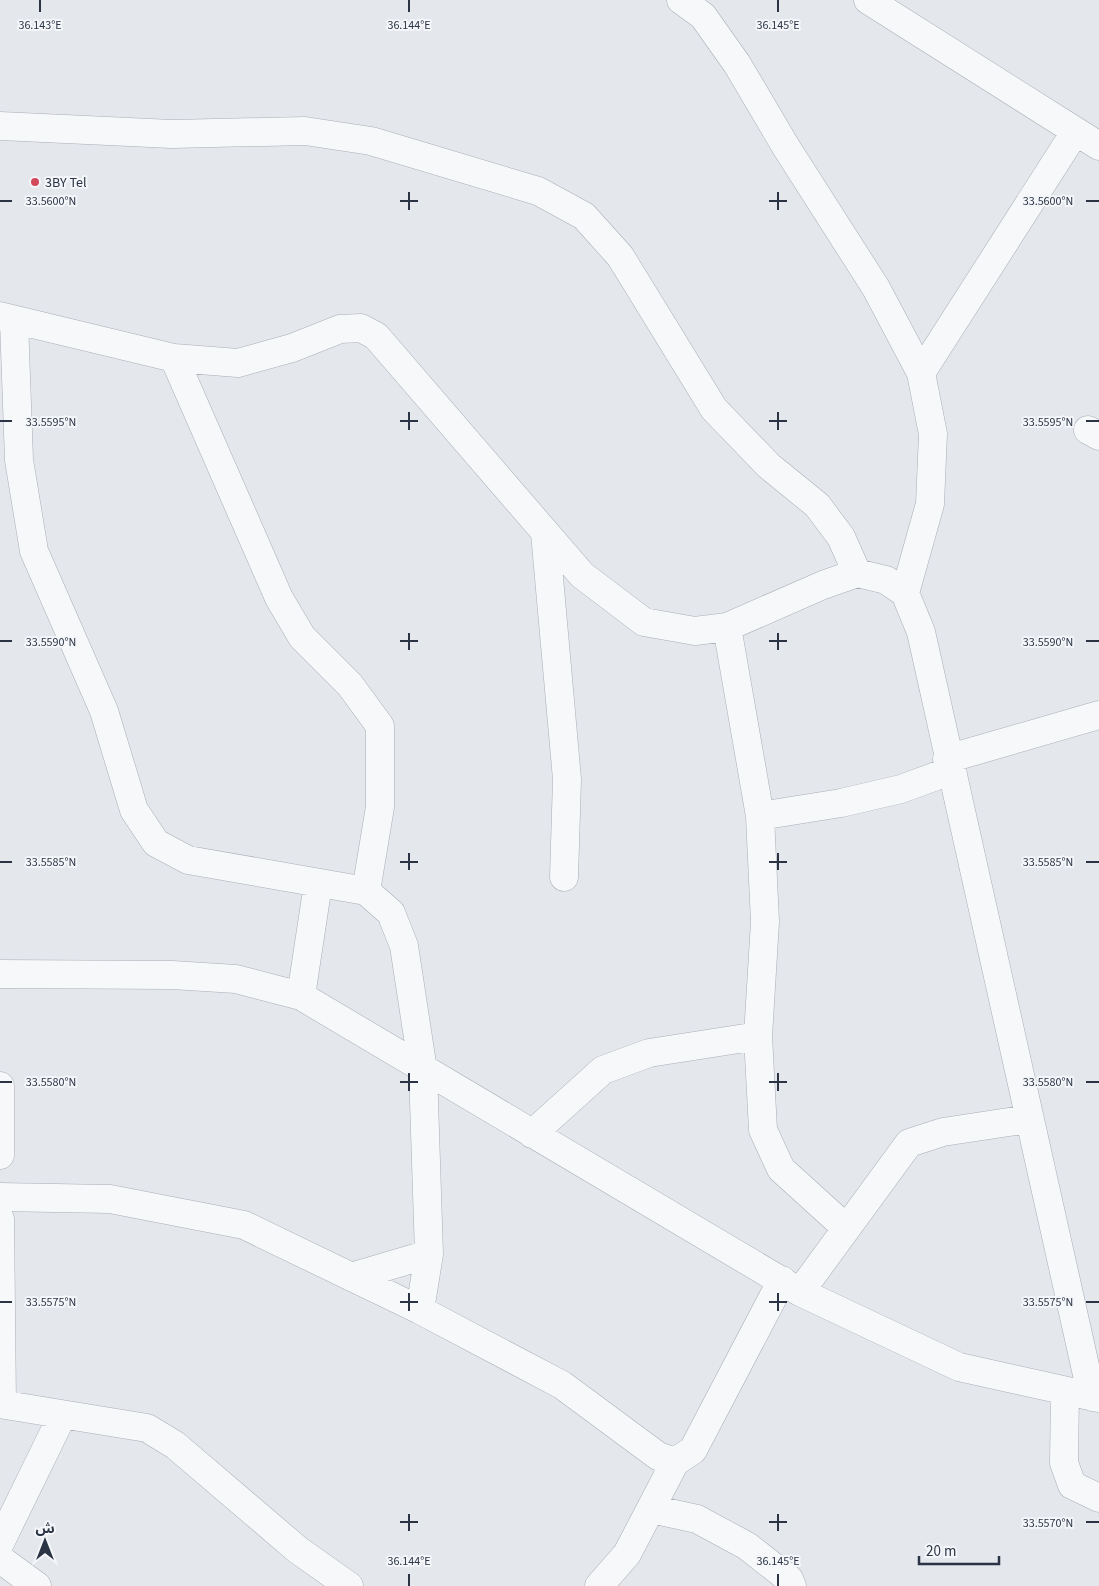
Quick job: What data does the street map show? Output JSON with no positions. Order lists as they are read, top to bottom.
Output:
{
  "places": ["3BY Tel"],
  "scale_bar": "20 m",
  "north": "top",
  "coordinates": [
    "36.143°E",
    "36.144°E",
    "36.145°E",
    "33.5600°N",
    "33.5595°N",
    "33.5590°N",
    "33.5585°N",
    "33.5580°N",
    "33.5575°N",
    "33.5570°N"
  ]
}
